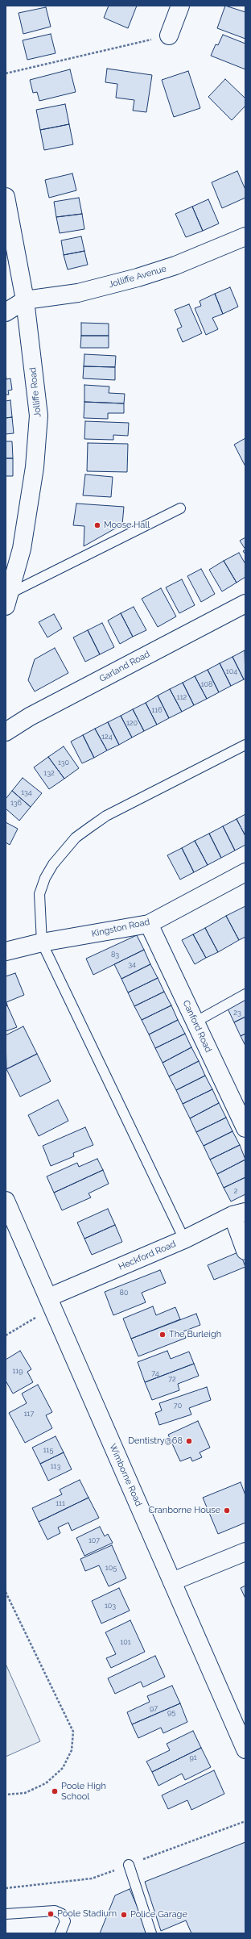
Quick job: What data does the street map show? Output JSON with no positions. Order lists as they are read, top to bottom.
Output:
{
  "streets": {
    "street": [
      "Jolliffe Avenue",
      "Jolliffe Road",
      "Garland Road",
      "Kingston Road",
      "Canford Road",
      "Heckford Road",
      "Wimborne Road"
    ]
  },
  "crossings": [
    ["Jolliffe Avenue", "Jolliffe Road"],
    ["Kingston Road", "Canford Road"],
    ["Heckford Road", "Wimborne Road"]
  ],
  "places": [
    "Moose Hall",
    "The Burleigh",
    "Dentistry@68",
    "Cranborne House",
    "Poole High School",
    "Poole Stadium",
    "Police Garage"
  ],
  "house_numbers": [
    "104",
    "108",
    "112",
    "116",
    "120",
    "124",
    "130",
    "132",
    "134",
    "136",
    "83",
    "34",
    "23",
    "2",
    "80",
    "119",
    "74",
    "72",
    "70",
    "117",
    "115",
    "113",
    "111",
    "107",
    "105",
    "103",
    "101",
    "97",
    "95",
    "91"
  ]
}
